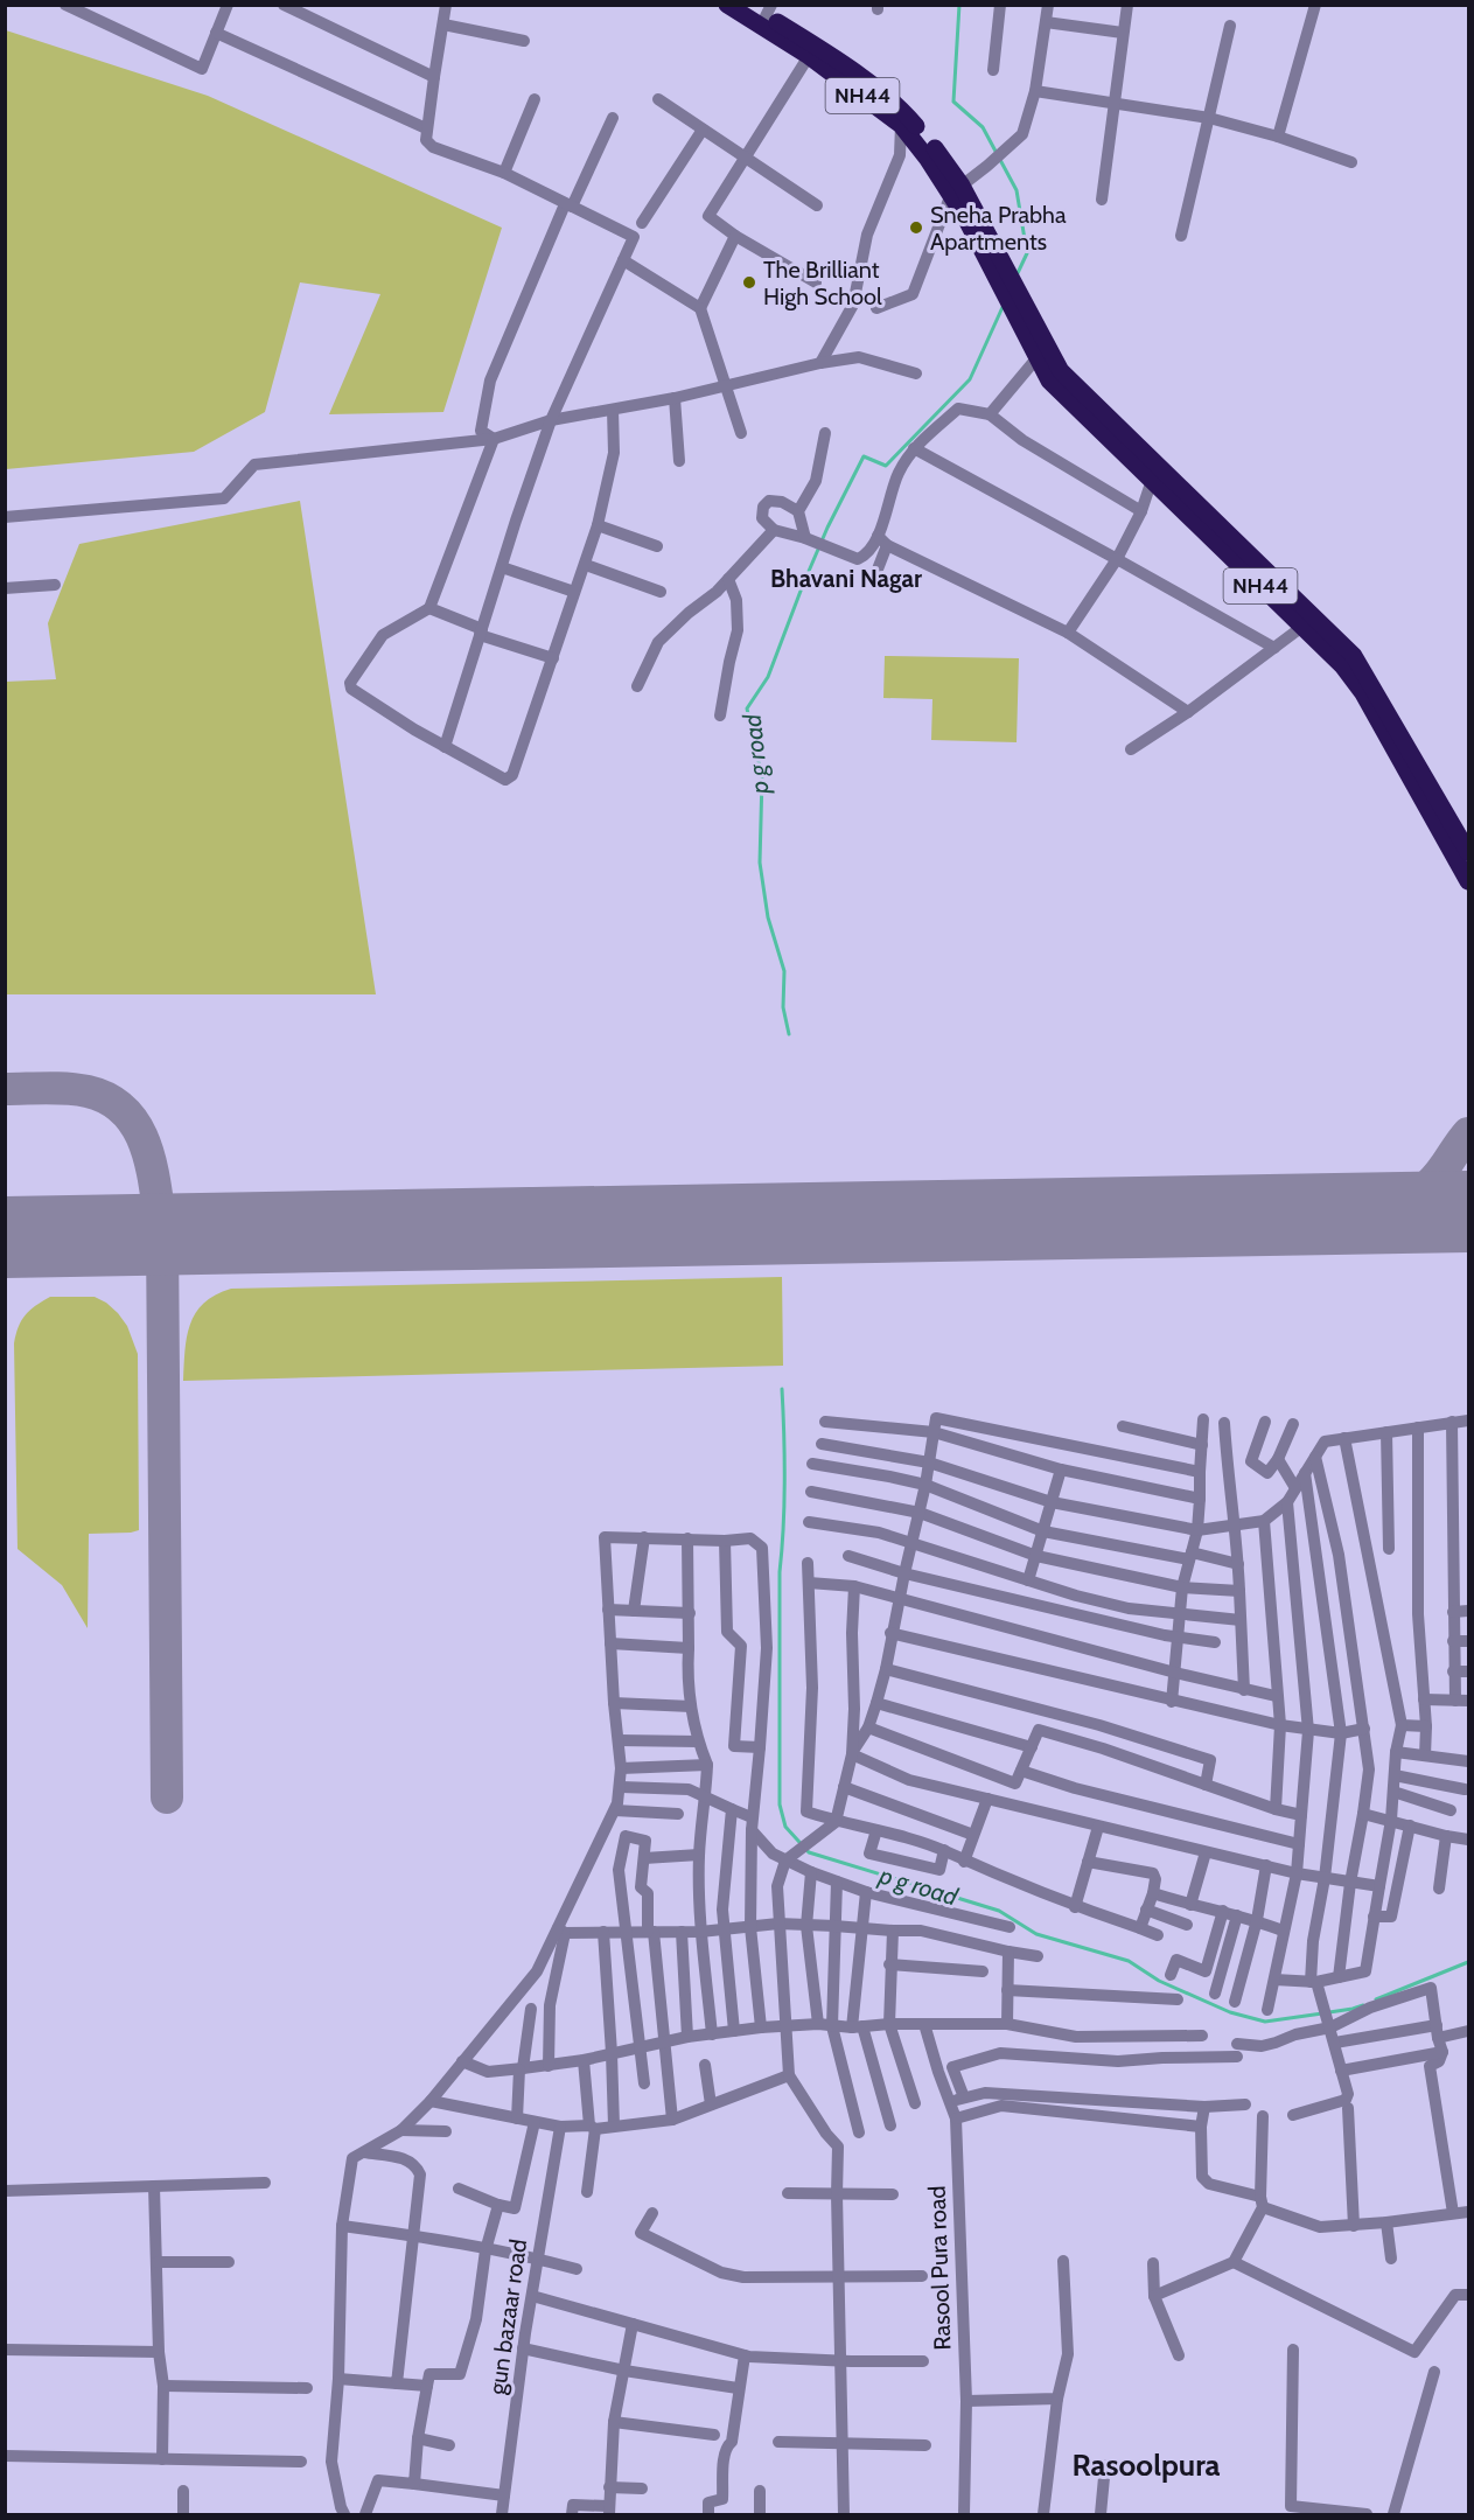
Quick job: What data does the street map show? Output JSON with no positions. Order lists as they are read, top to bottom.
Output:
{
  "streets": {
    "highway": ["NH44"],
    "street": ["Rasool Pura road", "gun bazaar road"]
  },
  "districts": ["Bhavani Nagar", "Rasoolpura"],
  "water": ["p g road"],
  "places": ["Sneha Prabha Apartments", "The Brilliant High School"]
}
